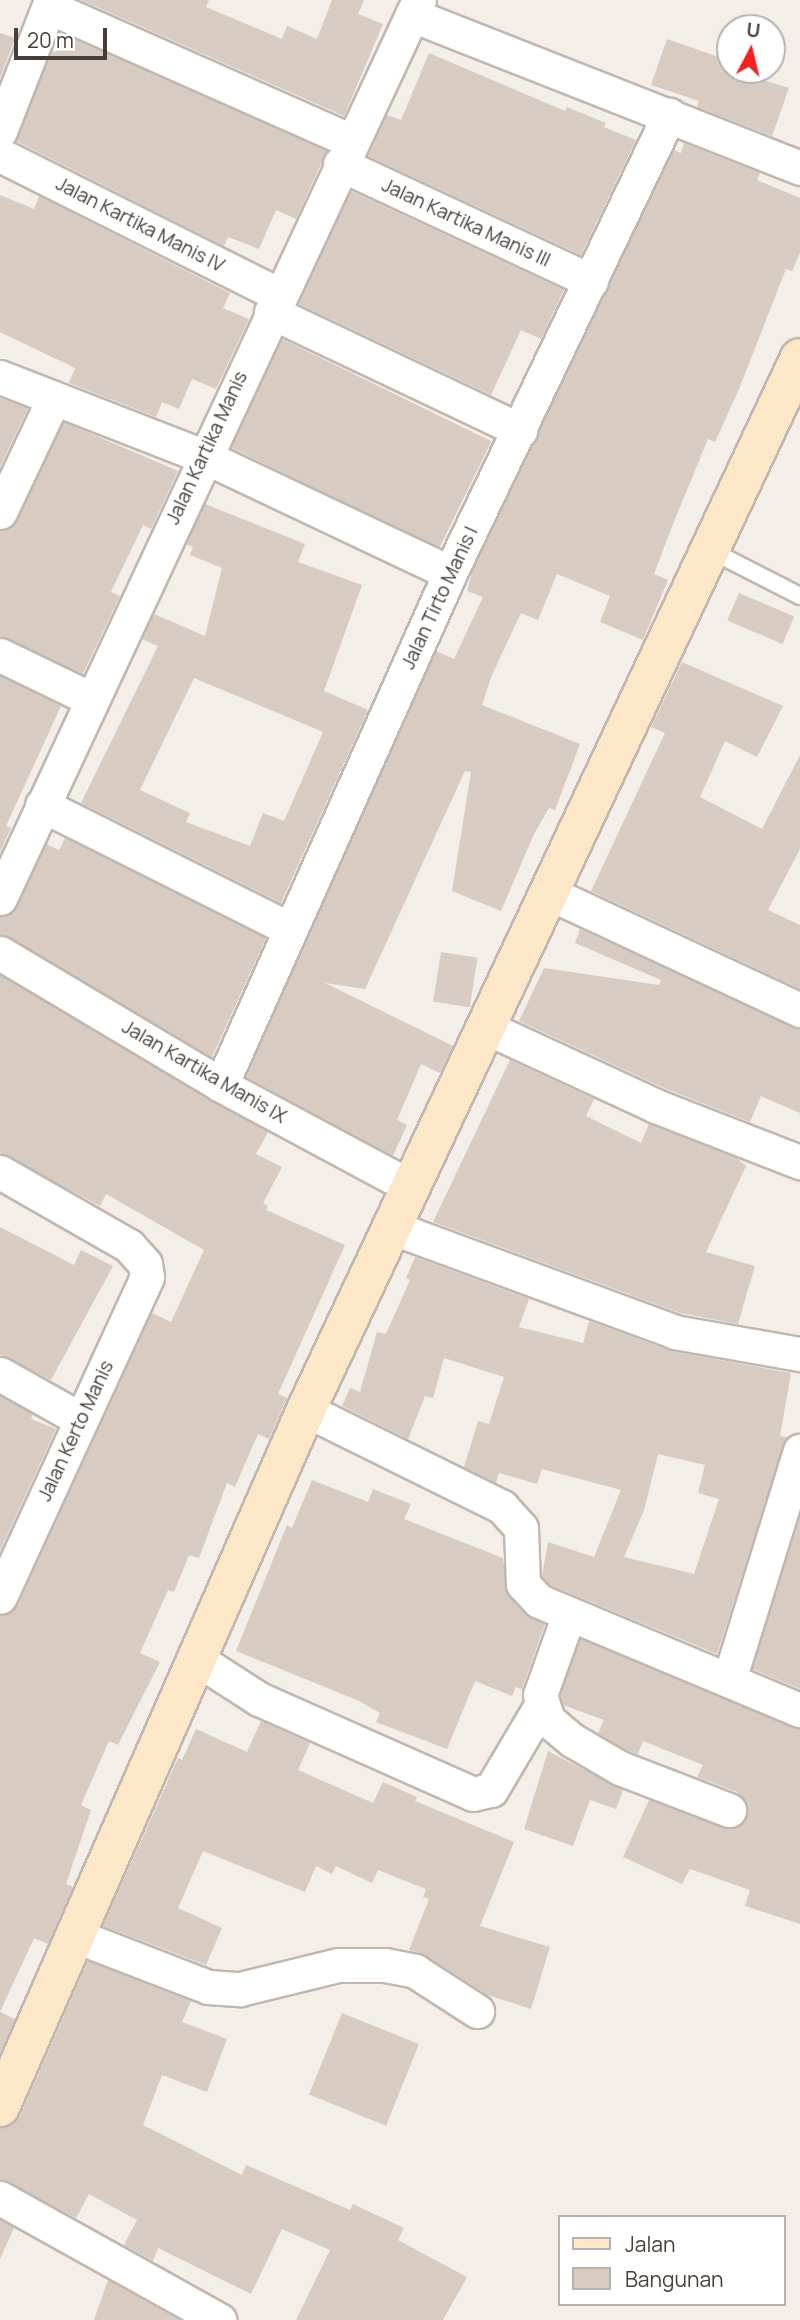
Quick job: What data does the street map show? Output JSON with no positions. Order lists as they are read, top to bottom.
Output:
{
  "streets": {
    "street": [
      "Jalan Kartika Manis III",
      "Jalan Kartika Manis IV",
      "Jalan Kartika Manis",
      "Jalan Tirto Manis I",
      "Jalan Kartika Manis IX",
      "Jalan Kerto Manis"
    ]
  },
  "crossings": [
    ["Jalan Kartika Manis III", "Jalan Kartika Manis"],
    ["Jalan Kartika Manis III", "Jalan Tirto Manis I"],
    ["Jalan Kartika Manis IV", "Jalan Kartika Manis"],
    ["Jalan Kartika Manis IV", "Jalan Tirto Manis I"],
    ["Jalan Tirto Manis I", "Jalan Kartika Manis IX"]
  ],
  "legend": ["Jalan", "Bangunan"],
  "scale_bar": "20 m",
  "north": "top"
}
